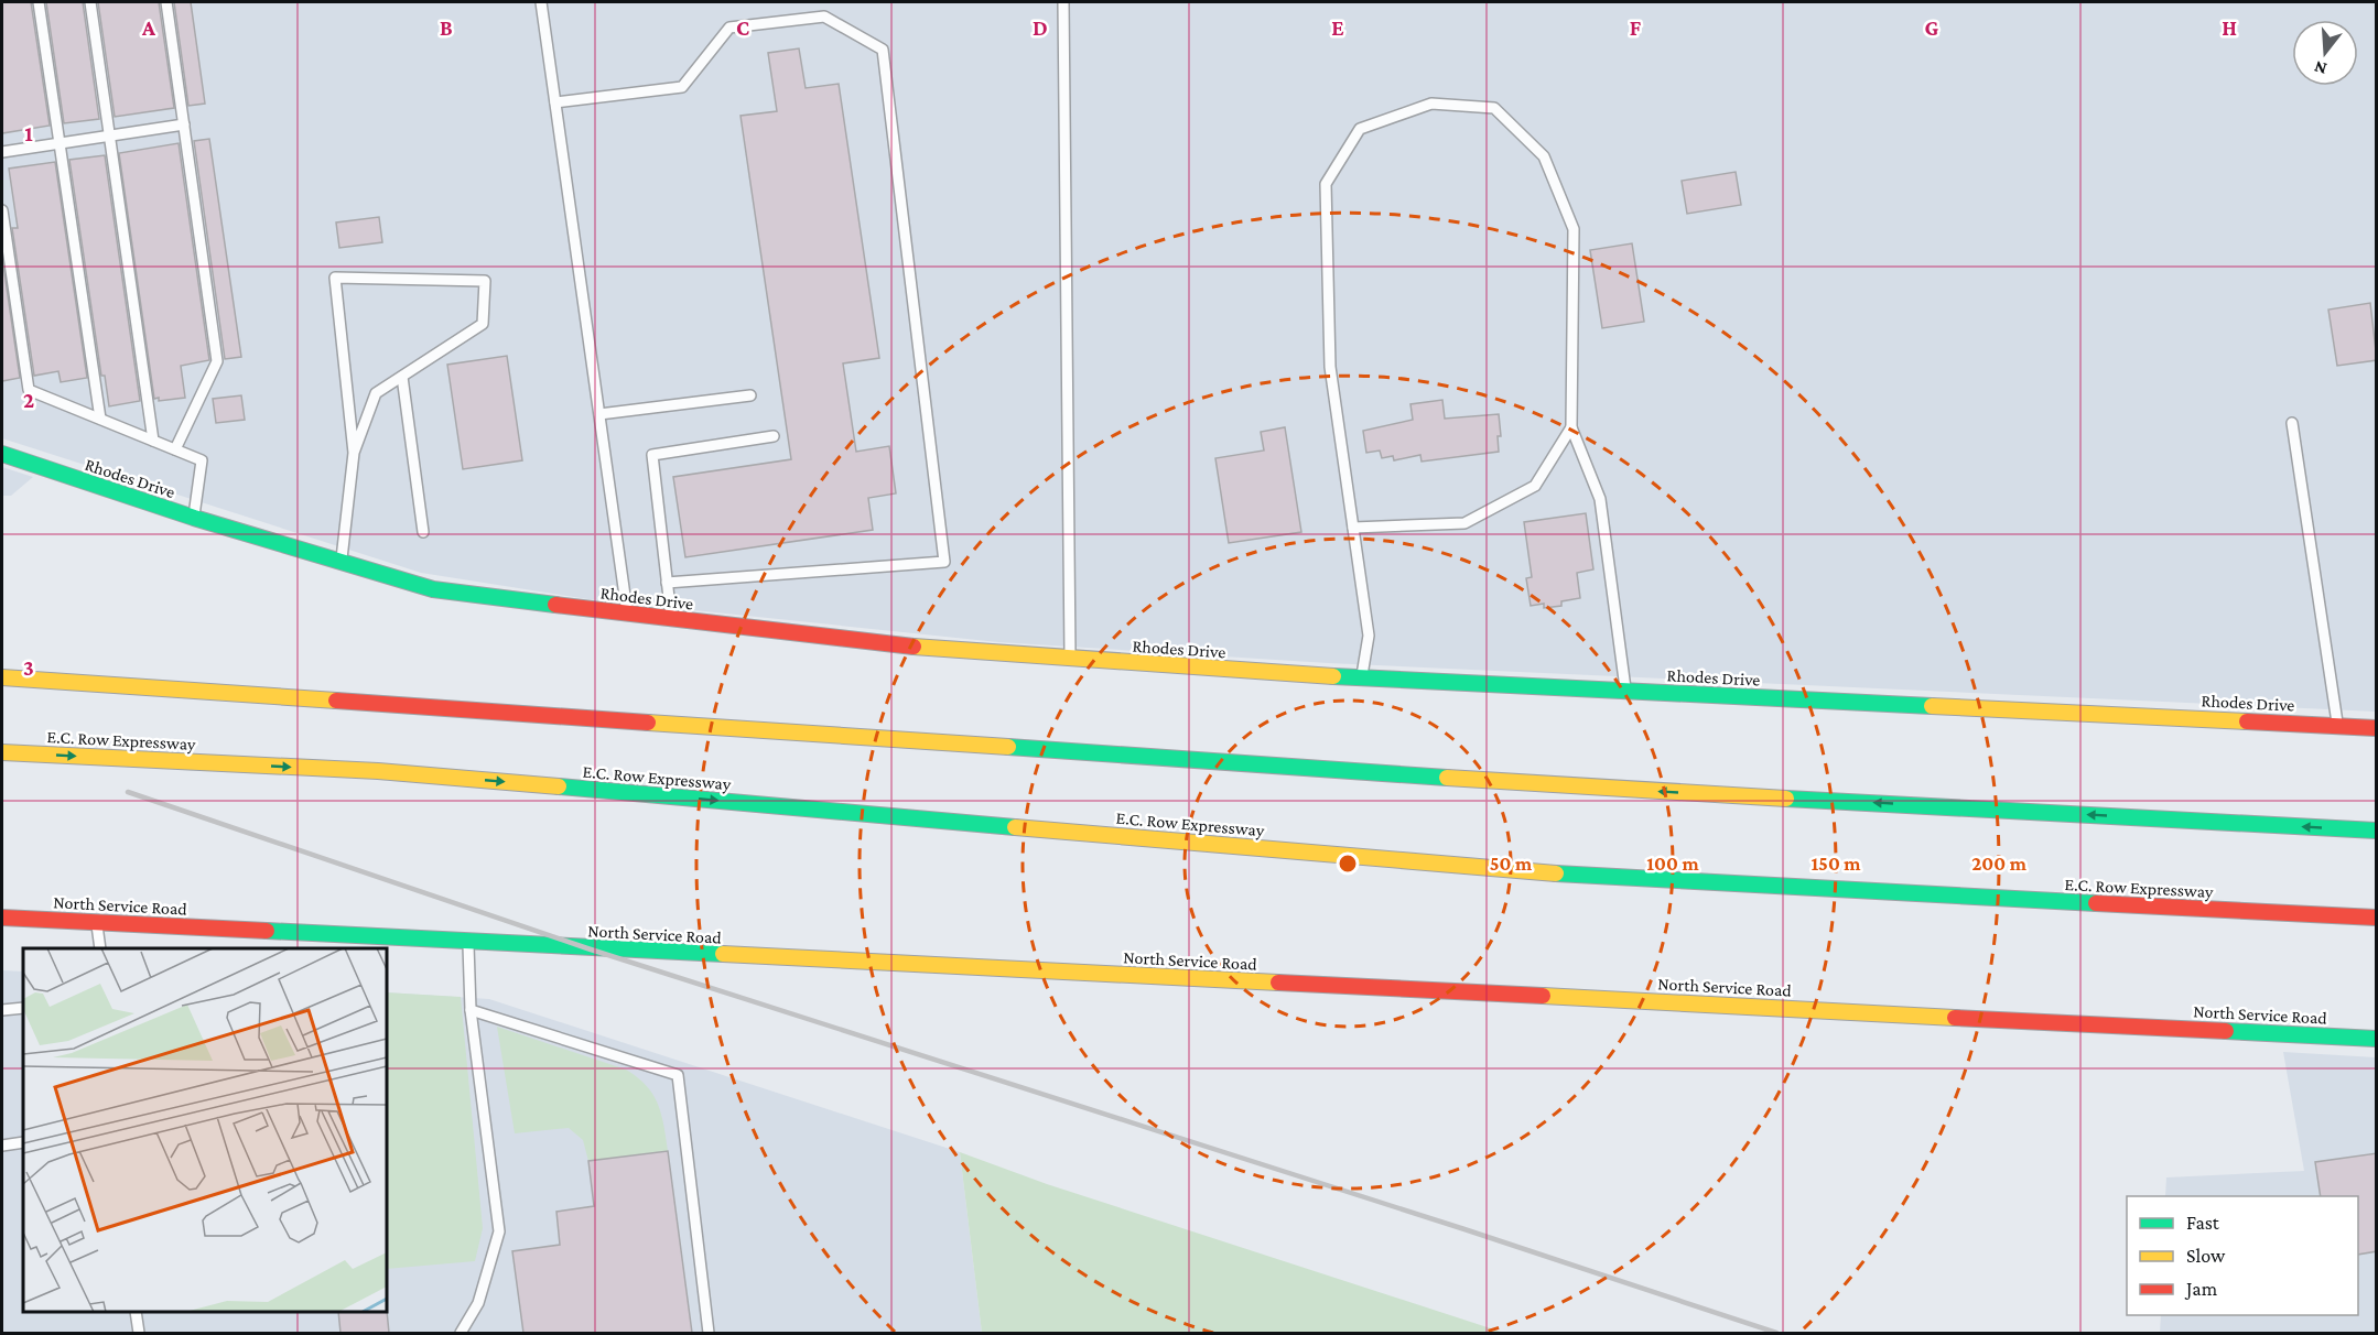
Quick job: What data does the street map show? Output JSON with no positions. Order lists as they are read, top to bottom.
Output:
{
  "streets": {
    "main road": ["Rhodes Drive", "E.C. Row Expressway", "North Service Road"]
  },
  "legend": ["Fast", "Slow", "Jam"],
  "north": "bottom",
  "grid": {
    "columns": [
      "A",
      "B",
      "C",
      "D",
      "E",
      "F",
      "G",
      "H"
    ],
    "rows": ["1", "2", "3"]
  },
  "rings": [
    "50 m",
    "100 m",
    "150 m",
    "200 m"
  ]
}
